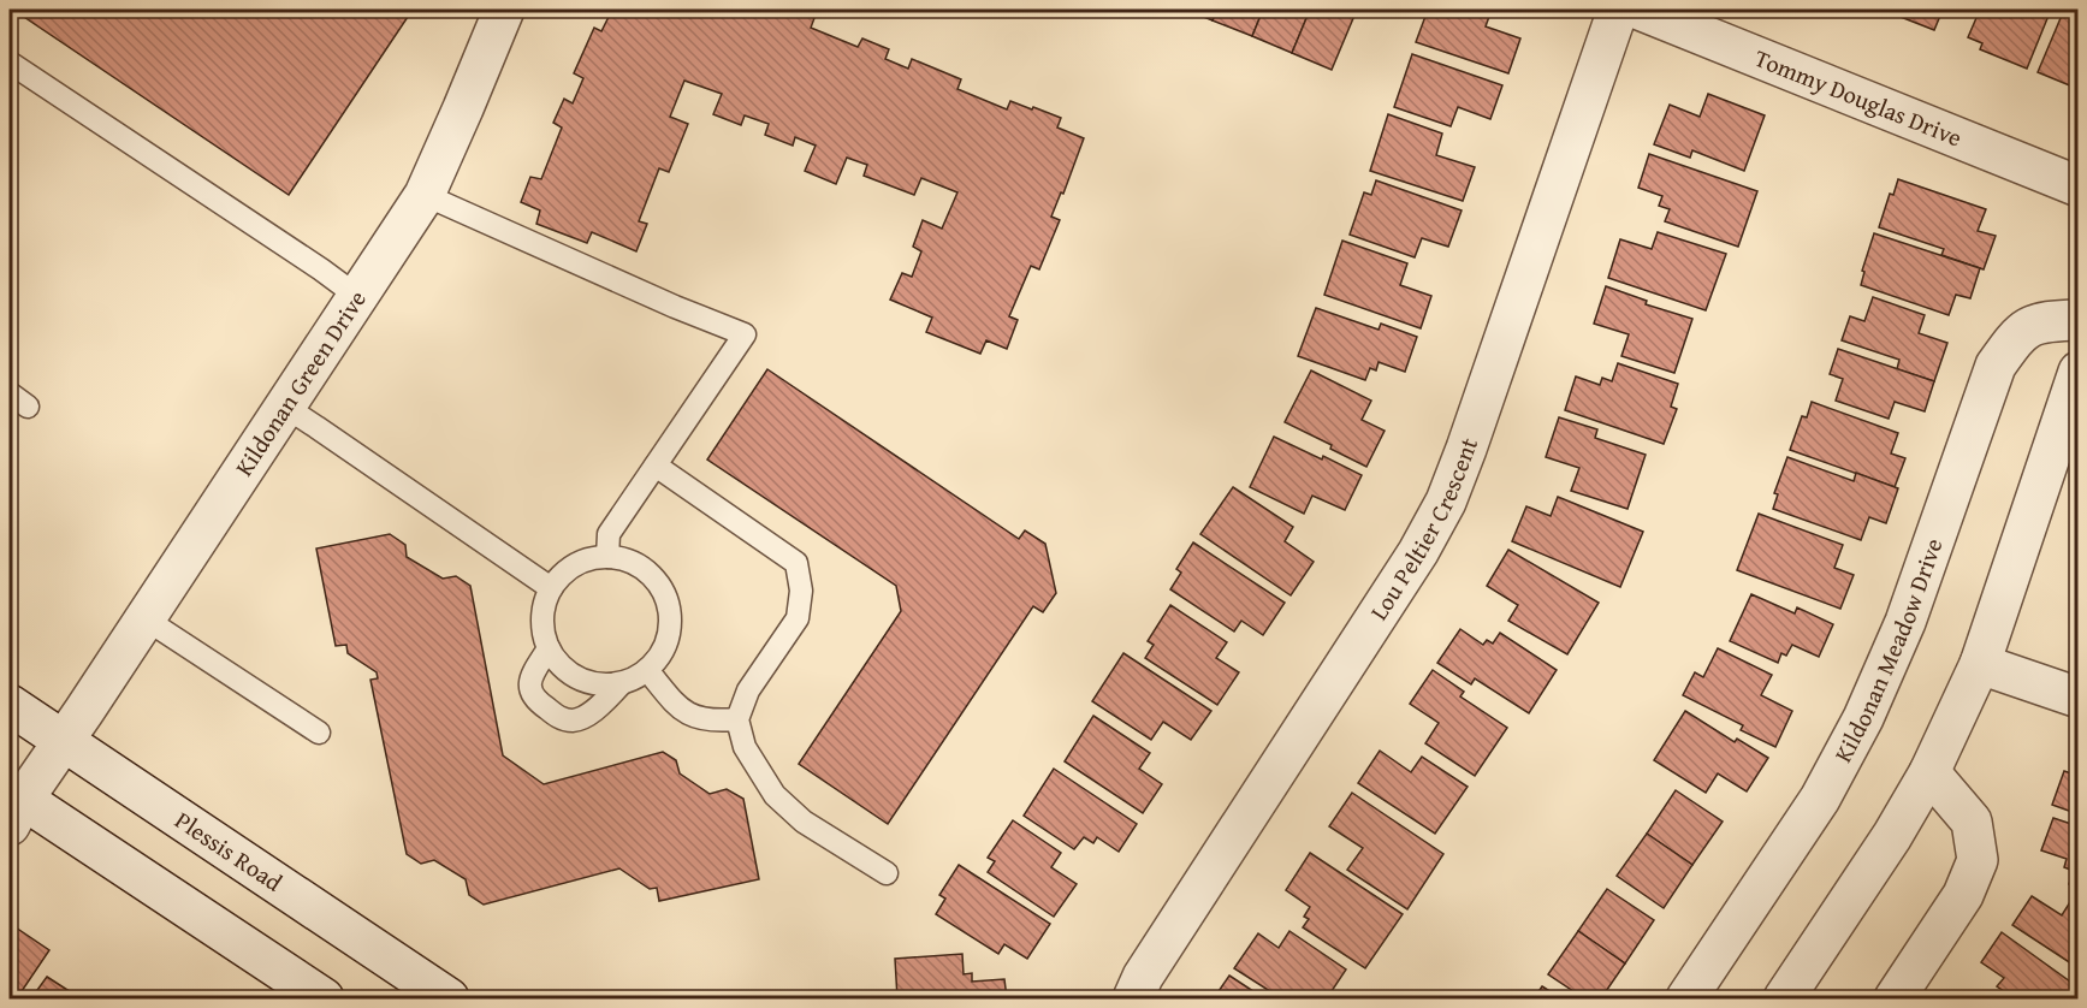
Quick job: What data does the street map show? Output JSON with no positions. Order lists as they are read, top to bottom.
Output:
{
  "streets": {
    "street": [
      "Tommy Douglas Drive",
      "Kildonan Green Drive",
      "Lou Peltier Crescent",
      "Kildonan Meadow Drive",
      "Plessis Road"
    ]
  },
  "crossings": [
    ["Kildonan Green Drive", "Plessis Road"]
  ]
}
